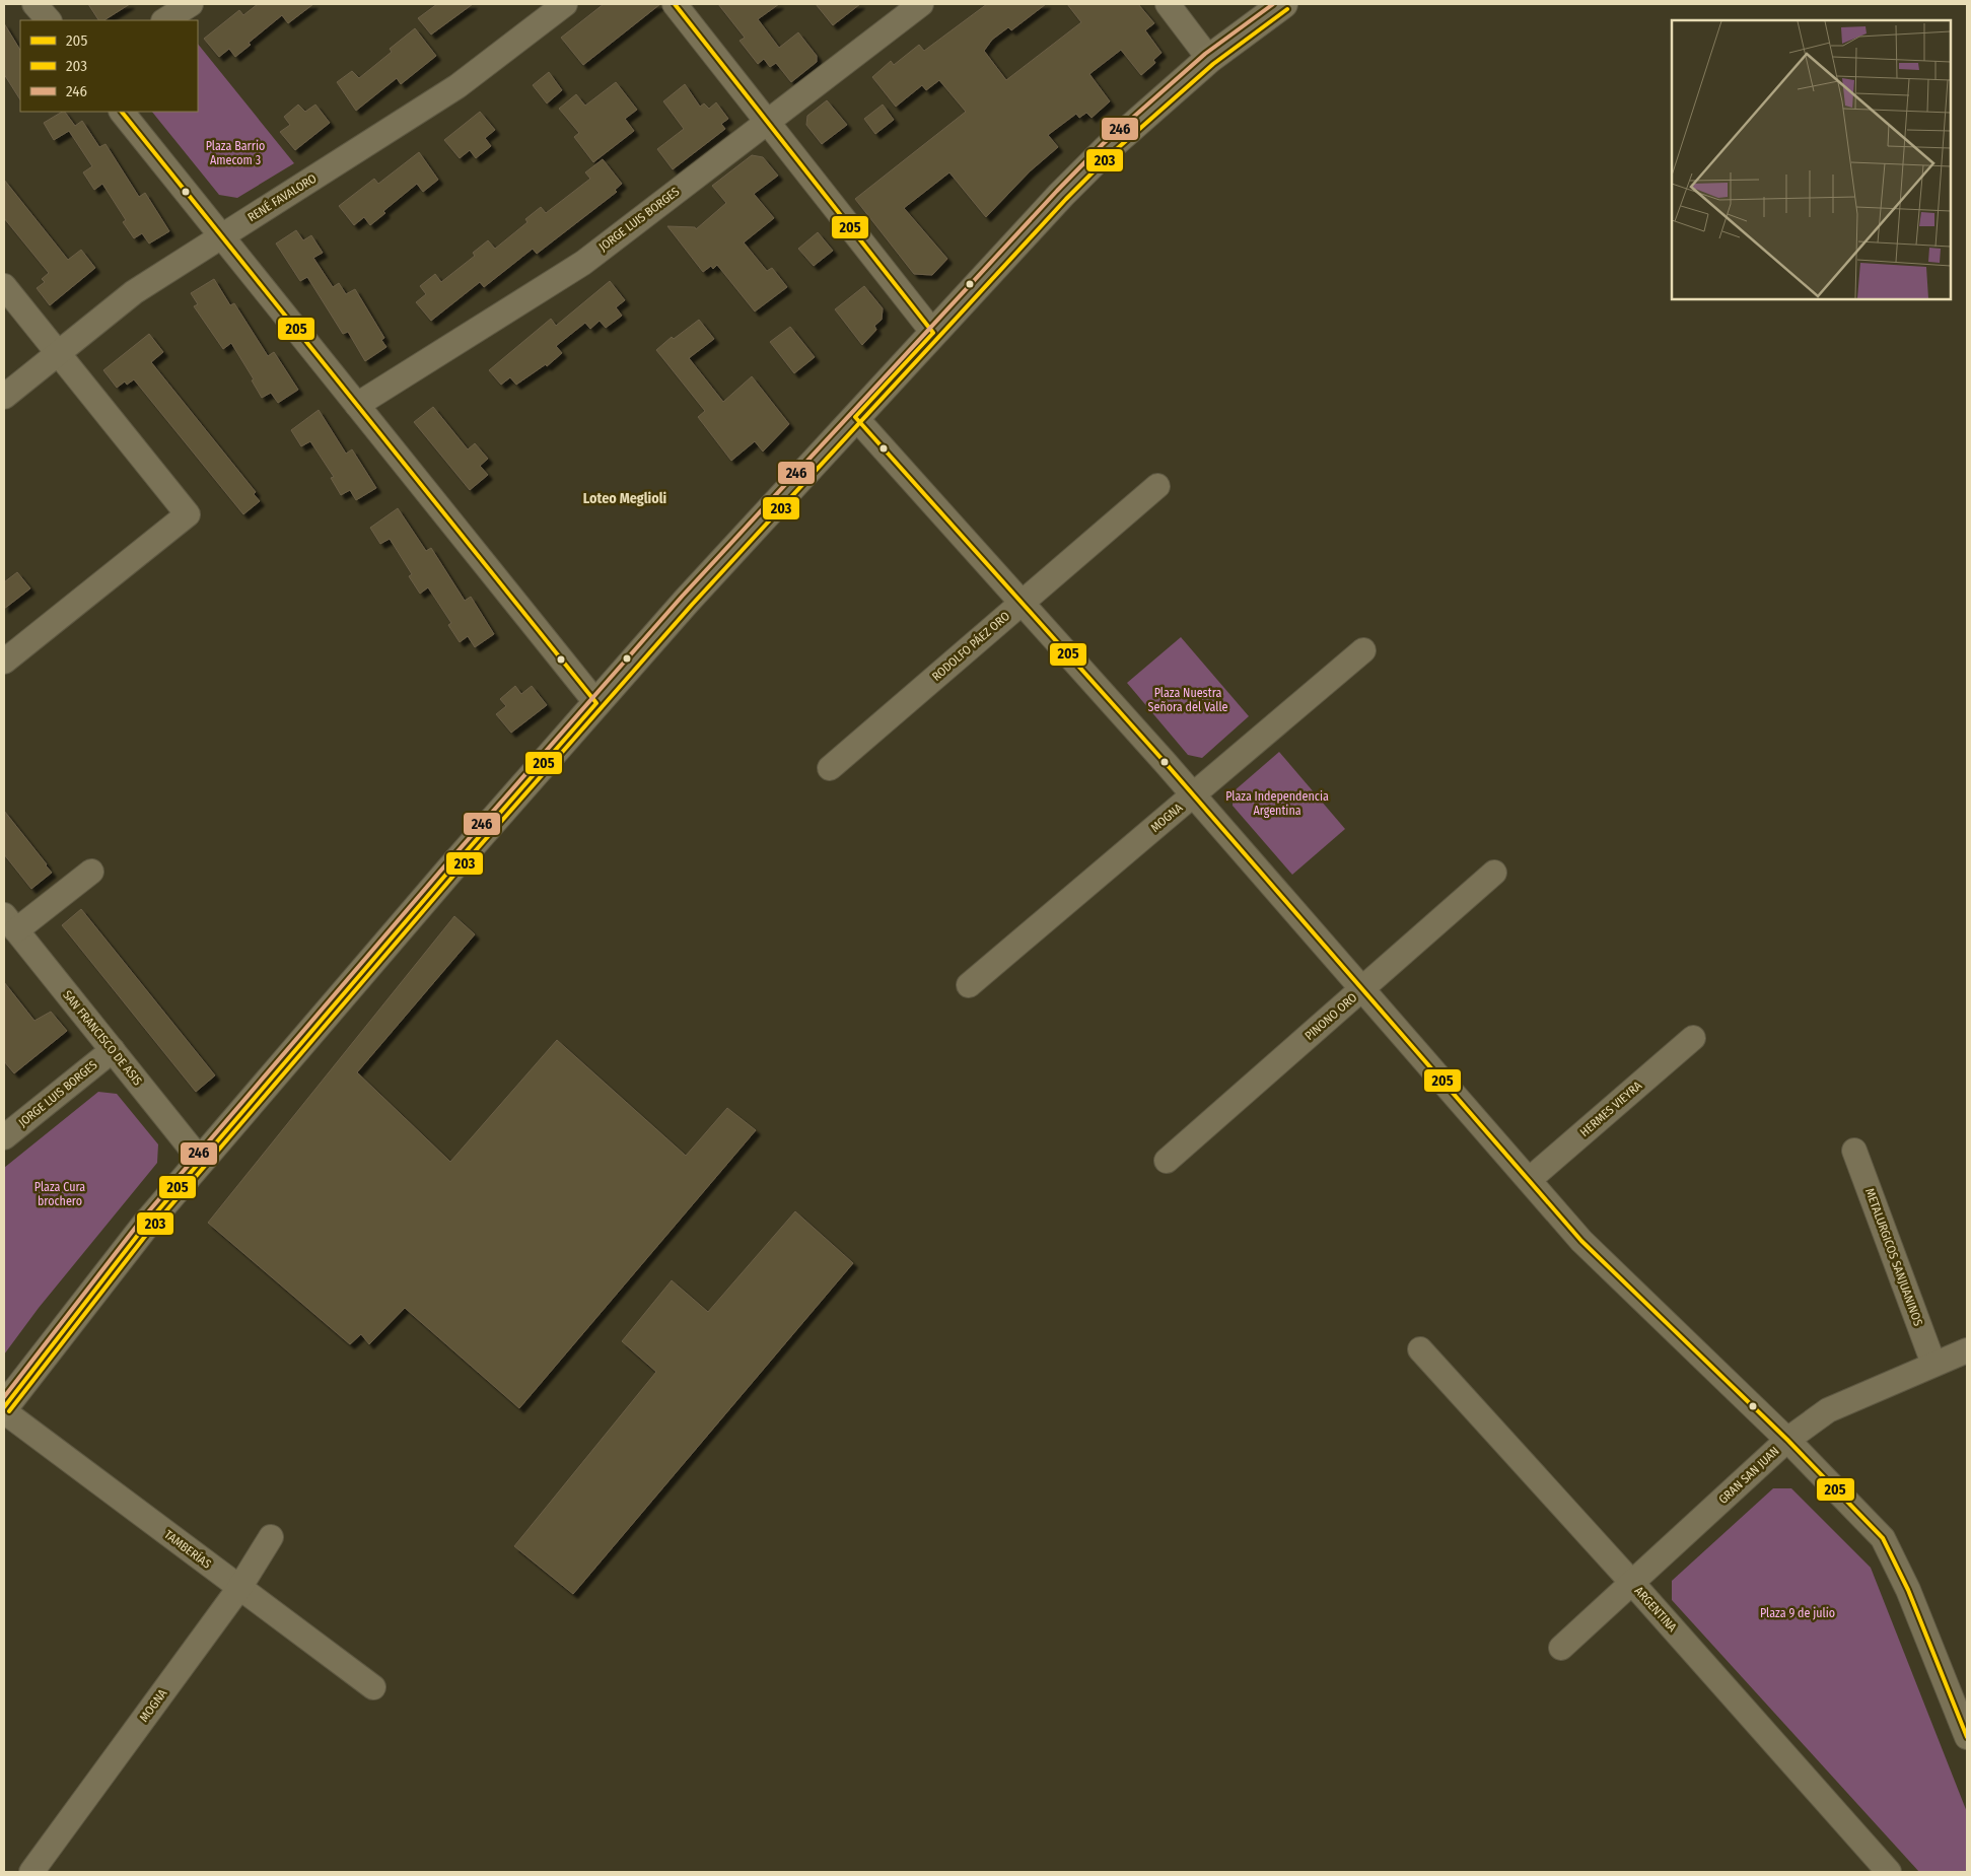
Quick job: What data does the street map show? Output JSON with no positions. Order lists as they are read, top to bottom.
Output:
{
  "streets": {
    "street": [
      "RENÉ FAVALORO",
      "JORGE LUIS BORGES",
      "RODOLFO PÁEZ ORO",
      "MOGNA",
      "PINONO ORO",
      "SAN FRANCISCO DE ASIS",
      "HERMES VIEYRA",
      "METALURGICOS SANJUANINOS",
      "GRAN SAN JUAN",
      "TAMBERÍAS",
      "ARGENTINA"
    ]
  },
  "crossings": [
    ["JORGE LUIS BORGES", "SAN FRANCISCO DE ASIS"],
    ["MOGNA", "TAMBERÍAS"],
    ["METALURGICOS SANJUANINOS", "GRAN SAN JUAN"],
    ["GRAN SAN JUAN", "ARGENTINA"]
  ],
  "districts": ["Loteo Meglioli"],
  "parks": [
    "Plaza Barrio Amecom 3",
    "Plaza Nuestra Señora del Valle",
    "Plaza Independencia Argentina",
    "Plaza Cura brochero",
    "Plaza 9 de julio"
  ],
  "lines": ["transit line 205", "transit line 246", "transit line 203"],
  "legend": ["205", "203", "246"]
}
